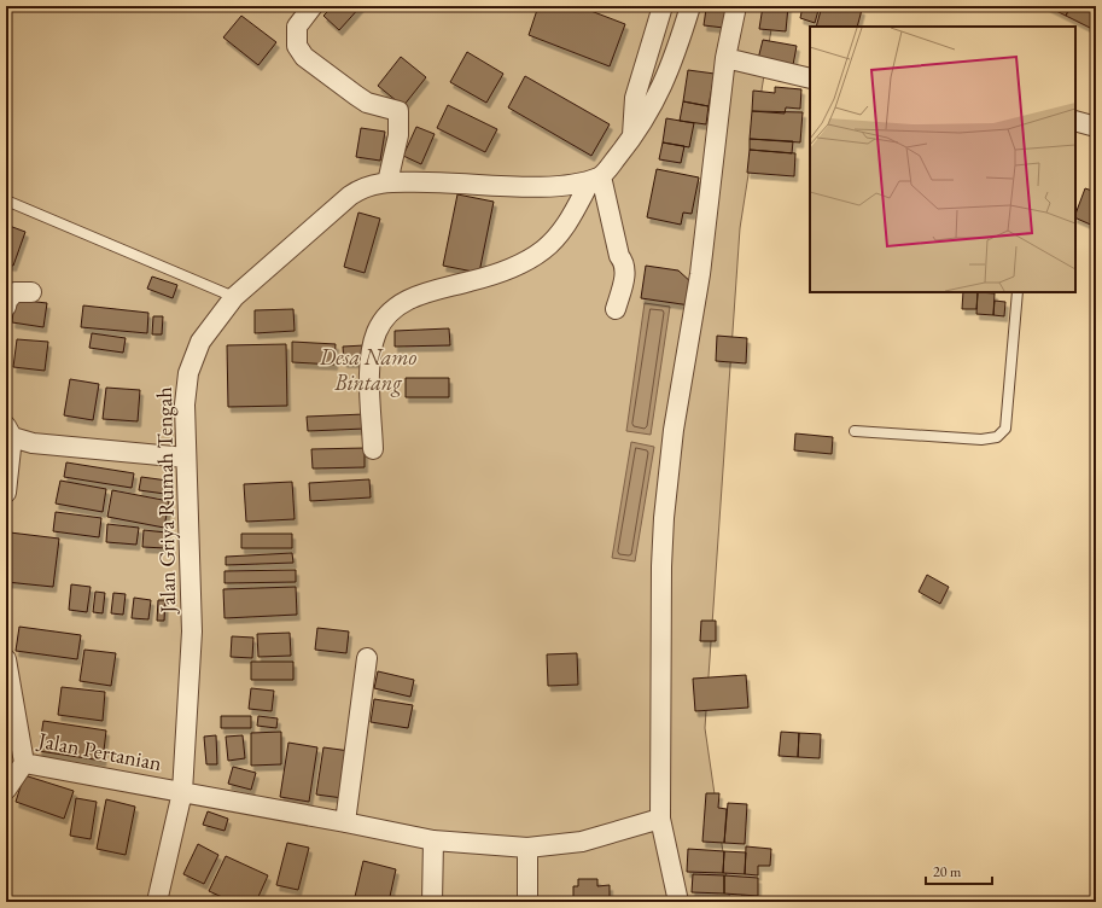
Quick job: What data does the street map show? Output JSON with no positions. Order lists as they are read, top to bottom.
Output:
{
  "streets": {
    "street": ["Jalan Griya Rumah Tengah", "Jalan Pertanian"]
  },
  "crossings": [
    ["Jalan Griya Rumah Tengah", "Jalan Pertanian"]
  ],
  "parks": ["Desa Namo Bintang"],
  "scale_bar": "20 m"
}
